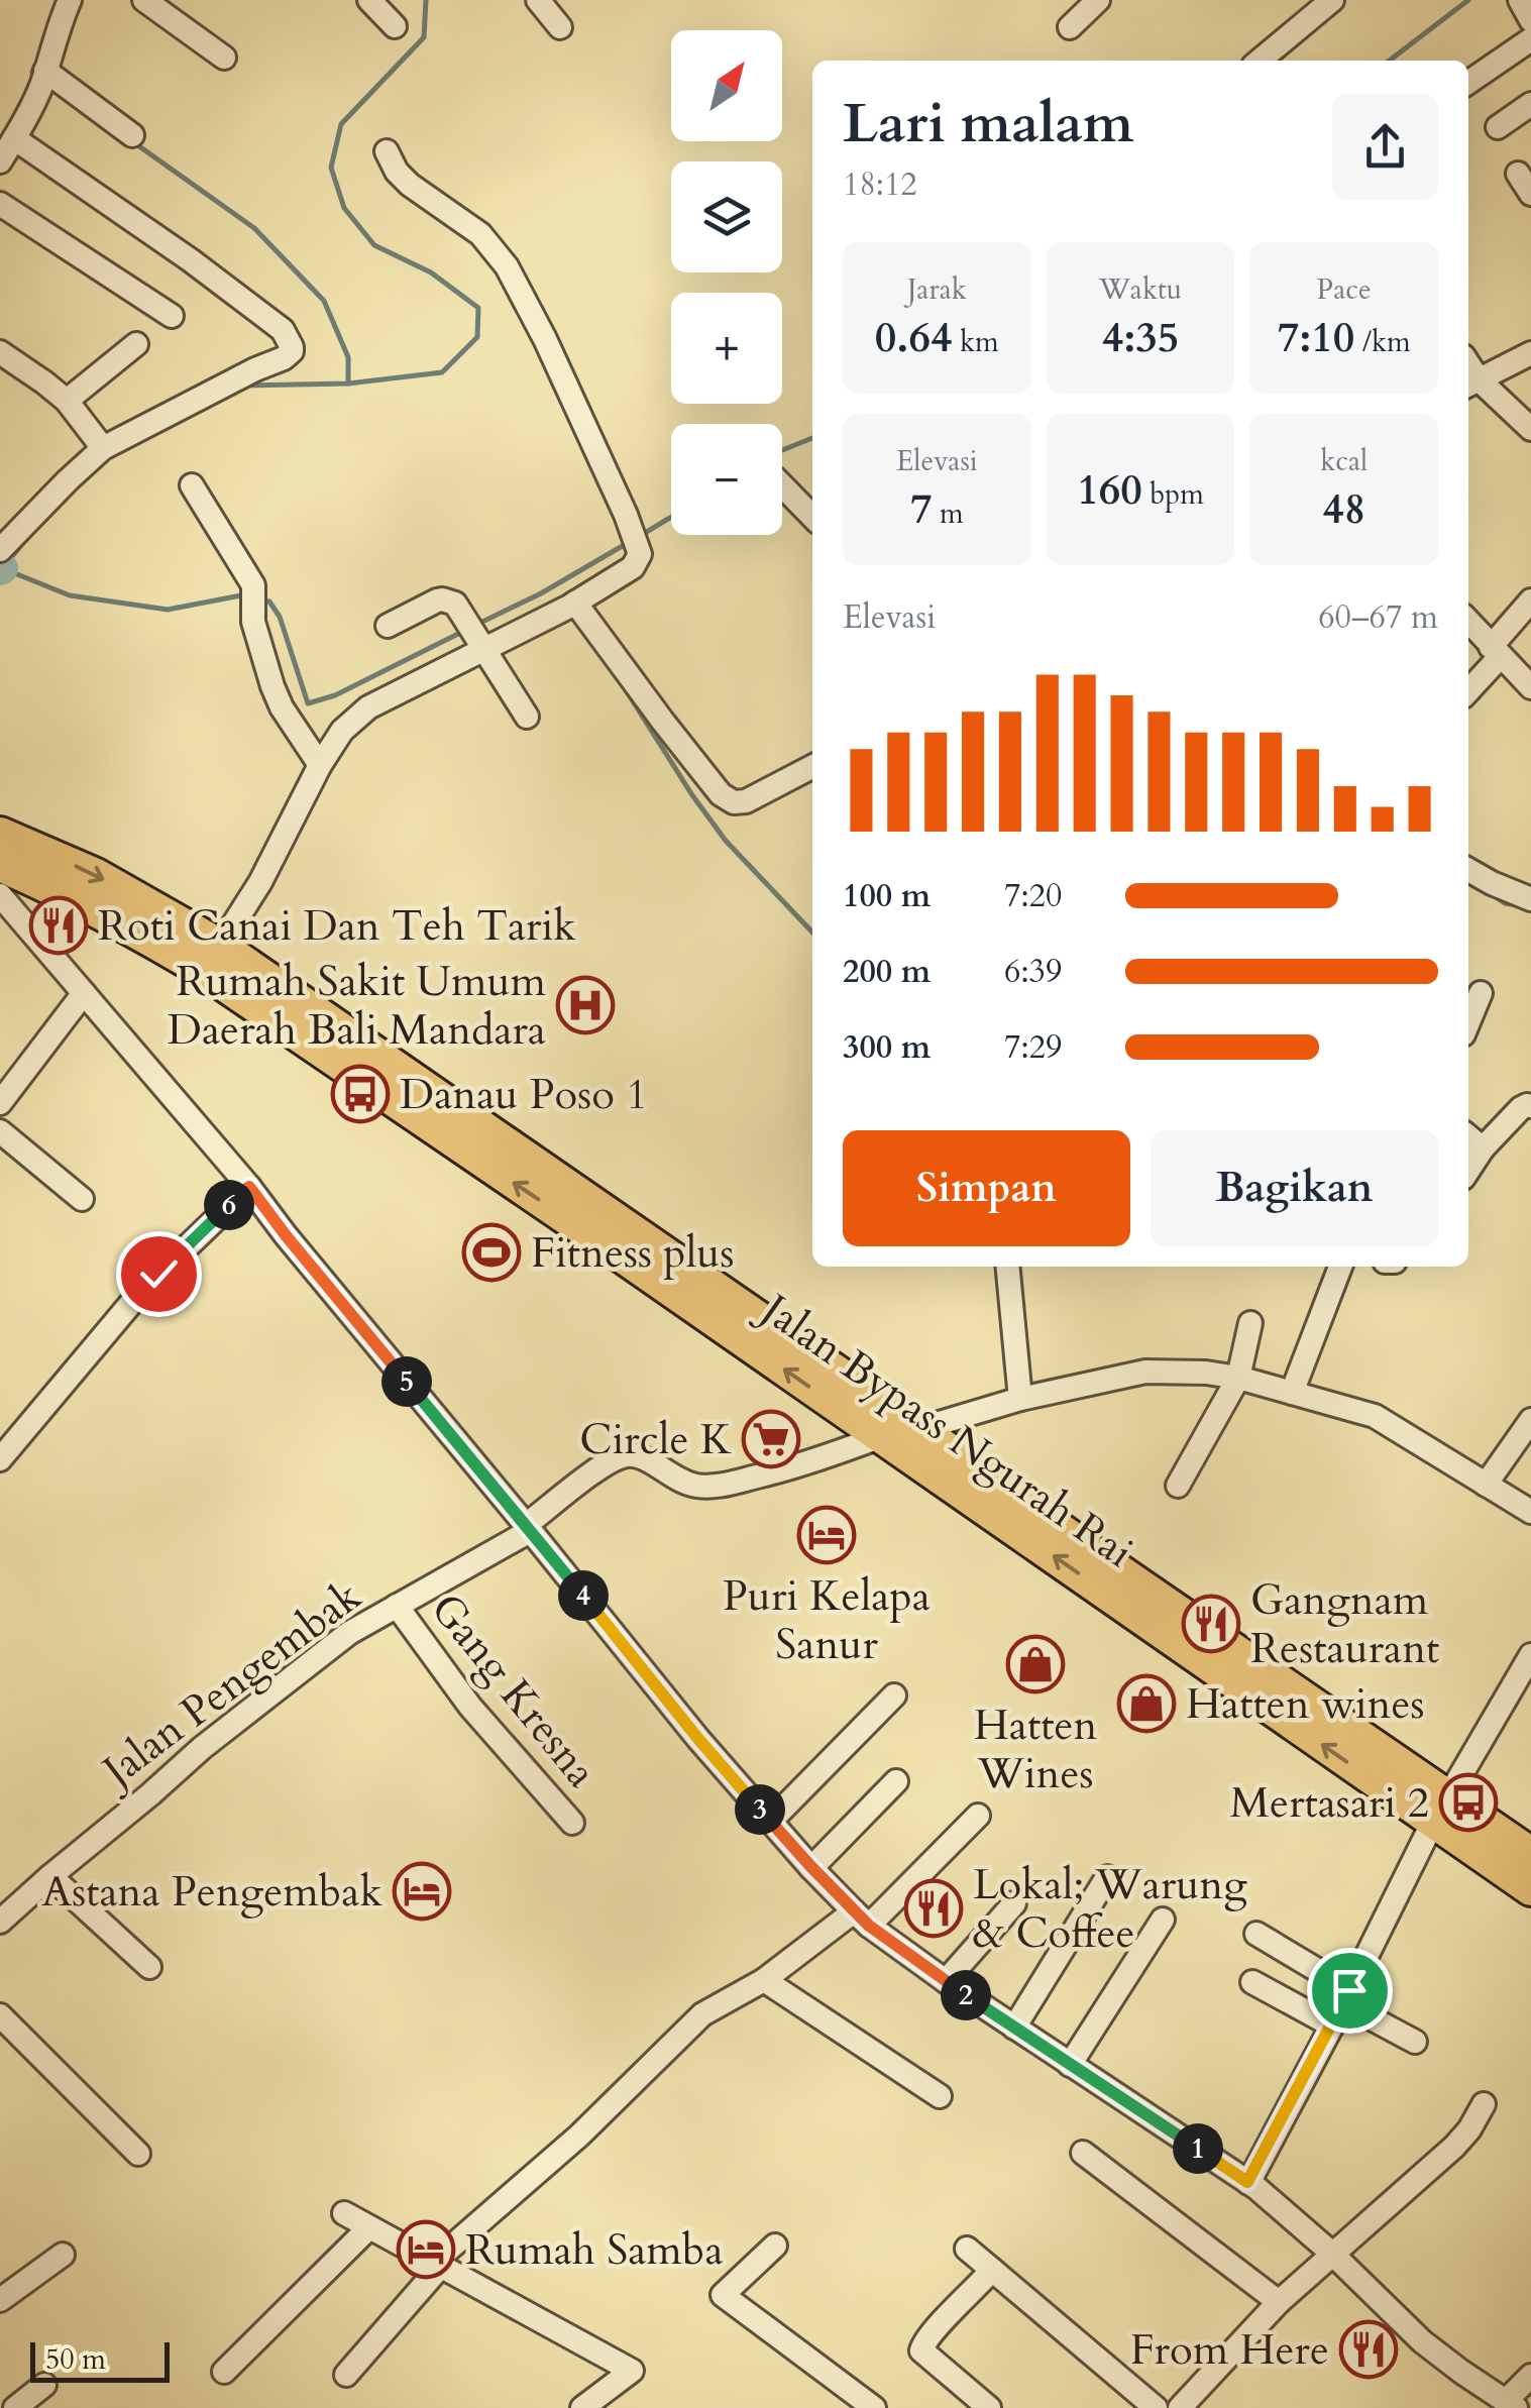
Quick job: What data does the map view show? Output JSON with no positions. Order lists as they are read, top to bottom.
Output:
{
  "streets": {
    "highway": ["Jalan Bypass Ngurah Rai"],
    "street": ["Jalan Pengembak", "Gang Kresna"]
  },
  "crossings": [
    ["Jalan Bypass Ngurah Rai", "Jalan Pengembak"],
    ["Jalan Pengembak", "Gang Kresna"]
  ],
  "places": {
    "restaurant": [
      "Roti Canai Dan Teh Tarik",
      "Gangnam Restaurant",
      "Lokal; Warung & Coffee",
      "From Here"
    ],
    "hospital": ["Rumah Sakit Umum Daerah Bali Mandara"],
    "bus stop": ["Danau Poso 1", "Mertasari 2"],
    "sports": ["Fitness plus"],
    "supermarket": ["Circle K"],
    "hotel": ["Puri Kelapa Sanur", "Astana Pengembak", "Rumah Samba"],
    "shop": ["Hatten Wines", "Hatten wines"]
  },
  "scale_bar": "50 m",
  "north": "top right",
  "page": {
    "map_buttons": ["+", "−"],
    "heading": ["Lari malam", "18:12"],
    "stats": [
      ["Jarak", "0.64 km"],
      ["Waktu", "4:35"],
      ["Pace", "7:10 /km"],
      ["Elevasi", "7 m"],
      ["160 bpm"],
      ["kcal", "48"]
    ],
    "chart": ["Elevasi", "60–67 m"],
    "list": [
      {
        "name": "100 m",
        "note": "7:20"
      },
      {
        "name": "200 m",
        "note": "6:39"
      },
      {
        "name": "300 m",
        "note": "7:29"
      }
    ],
    "buttons": ["Simpan", "Bagikan"],
    "pins": [
      "6",
      "5",
      "4",
      "3",
      "2",
      "1"
    ],
    "scale": "50 m"
  }
}
